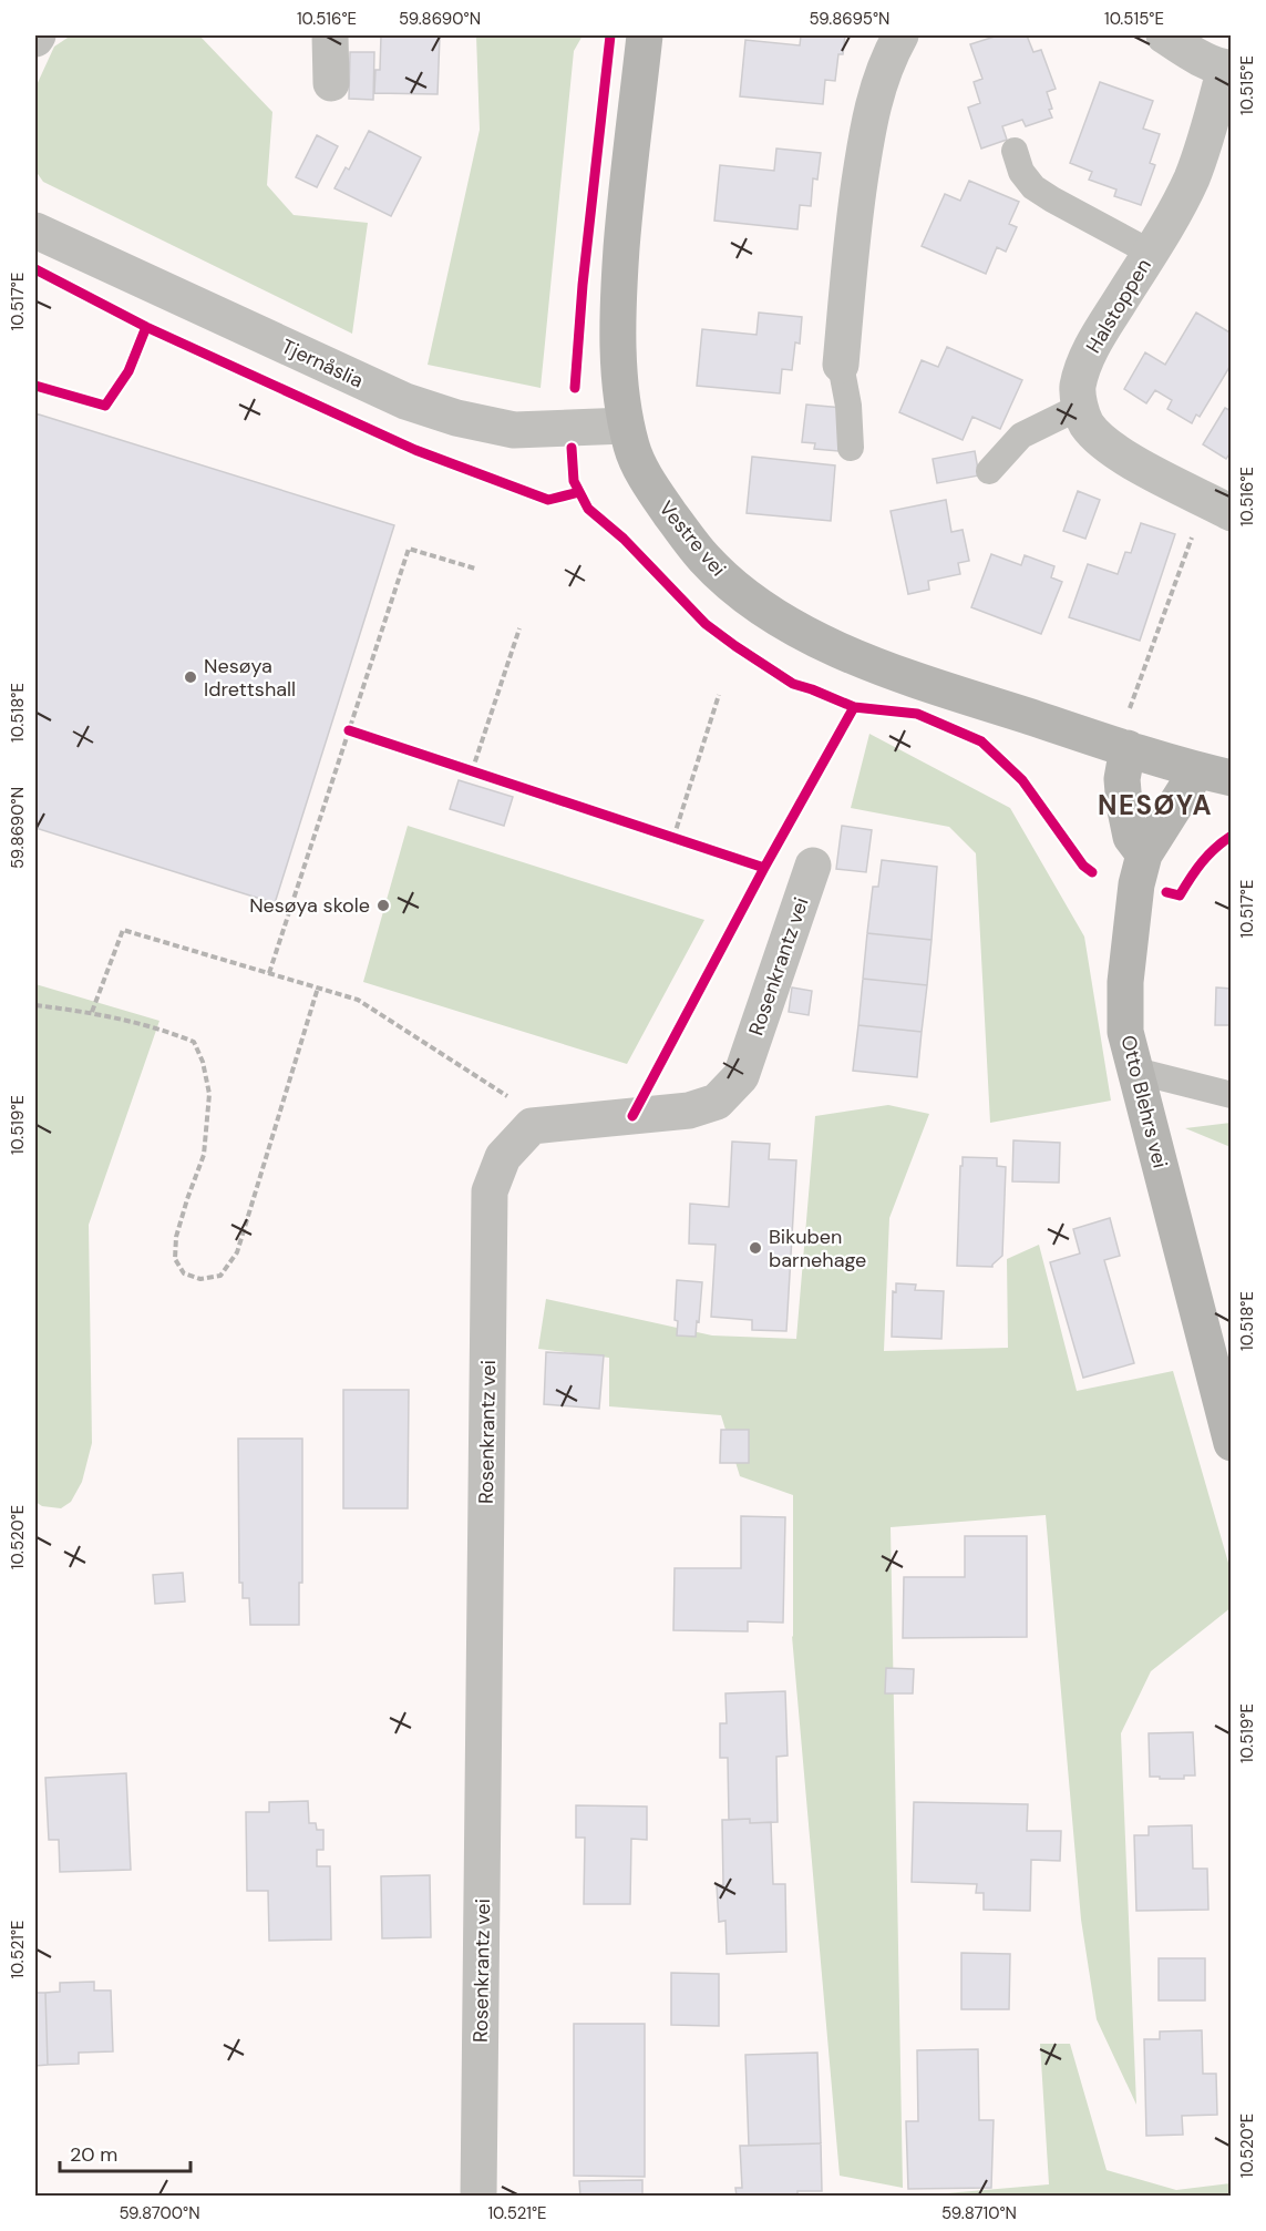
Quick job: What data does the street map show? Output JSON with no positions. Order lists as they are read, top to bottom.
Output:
{
  "streets": {
    "street": [
      "Halstoppen",
      "Tjernåslia",
      "Vestre vei",
      "Rosenkrantz vei",
      "Otto Blehrs vei"
    ]
  },
  "crossings": [
    ["Tjernåslia", "Vestre vei"],
    ["Vestre vei", "Otto Blehrs vei"]
  ],
  "districts": ["NESØYA"],
  "places": ["Nesøya Idrettshall", "Nesøya skole", "Bikuben barnehage"],
  "scale_bar": "20 m",
  "coordinates": [
    "10.516°E",
    "59.8690°N",
    "59.8695°N",
    "10.515°E",
    "10.517°E",
    "10.518°E",
    "10.519°E",
    "10.520°E",
    "10.521°E",
    "59.8700°N",
    "59.8710°N"
  ]
}
